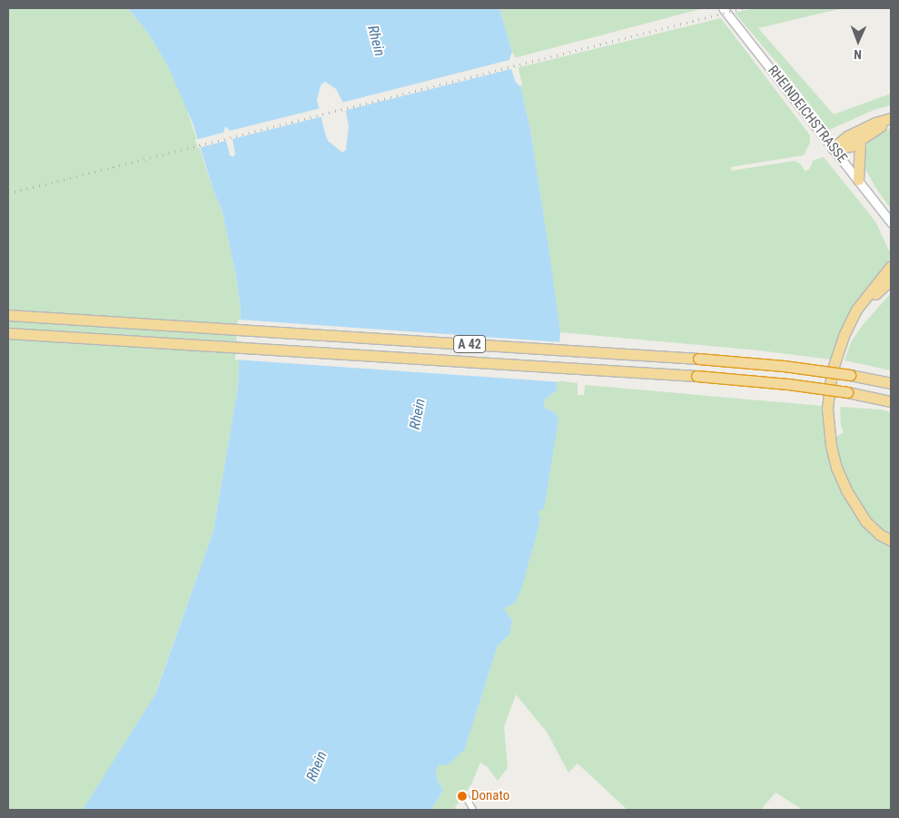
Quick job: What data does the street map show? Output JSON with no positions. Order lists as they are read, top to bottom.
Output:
{
  "streets": {
    "highway": ["A 42"],
    "main road": ["RHEINDEICHSTRASSE"]
  },
  "water": ["Rhein"],
  "places": ["Donato"],
  "north": "bottom"
}
